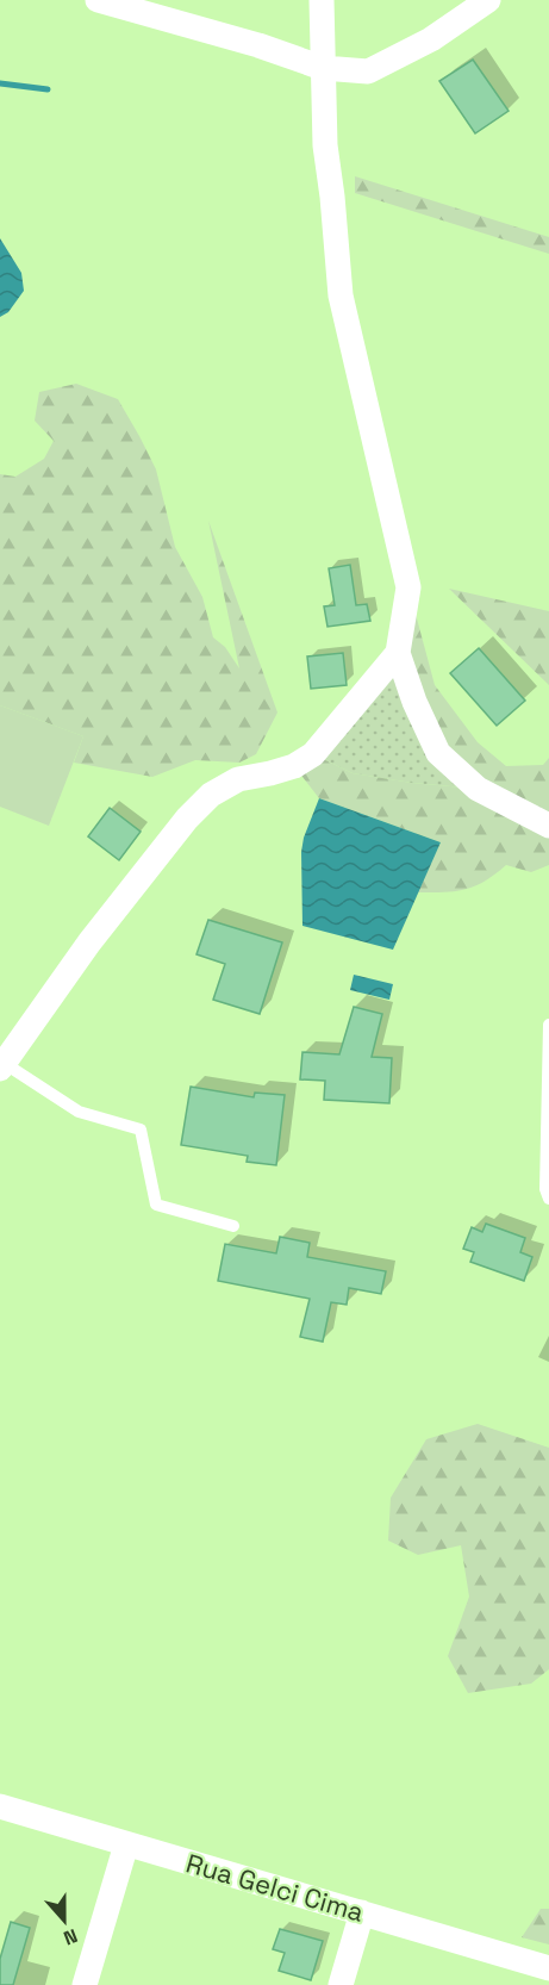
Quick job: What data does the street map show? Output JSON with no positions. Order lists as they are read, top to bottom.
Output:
{
  "streets": {
    "street": ["Rua Gelci Cima"]
  },
  "north": "bottom"
}
